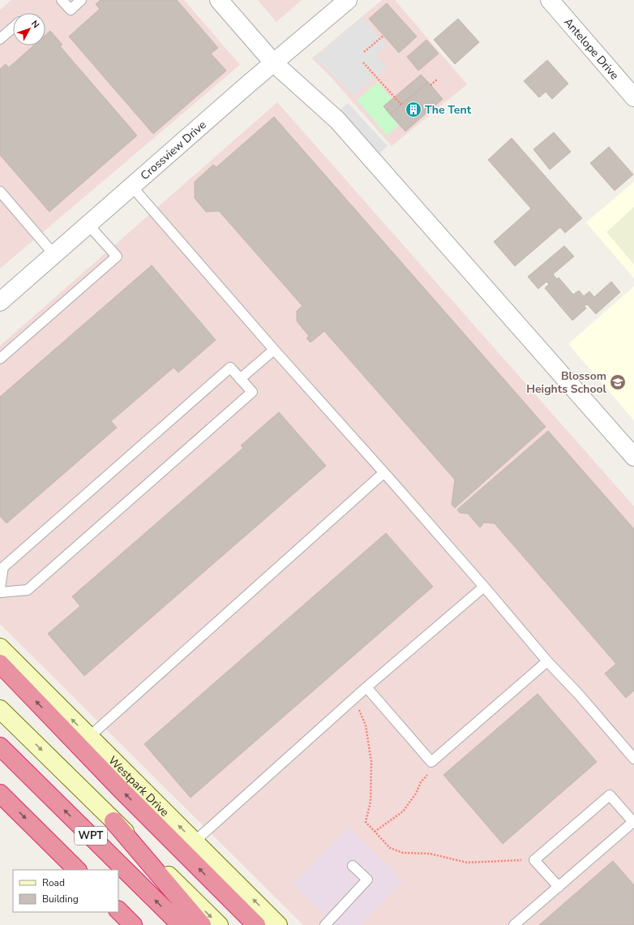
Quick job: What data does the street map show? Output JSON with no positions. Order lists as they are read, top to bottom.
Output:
{
  "streets": {
    "highway": ["WPT"],
    "main road": ["Westpark Drive"],
    "street": ["Antelope Drive", "Crossview Drive"]
  },
  "places": {
    "building": ["The Tent"],
    "school or university": ["Blossom Heights School"]
  },
  "legend": ["Road", "Building"],
  "north": "top right"
}
